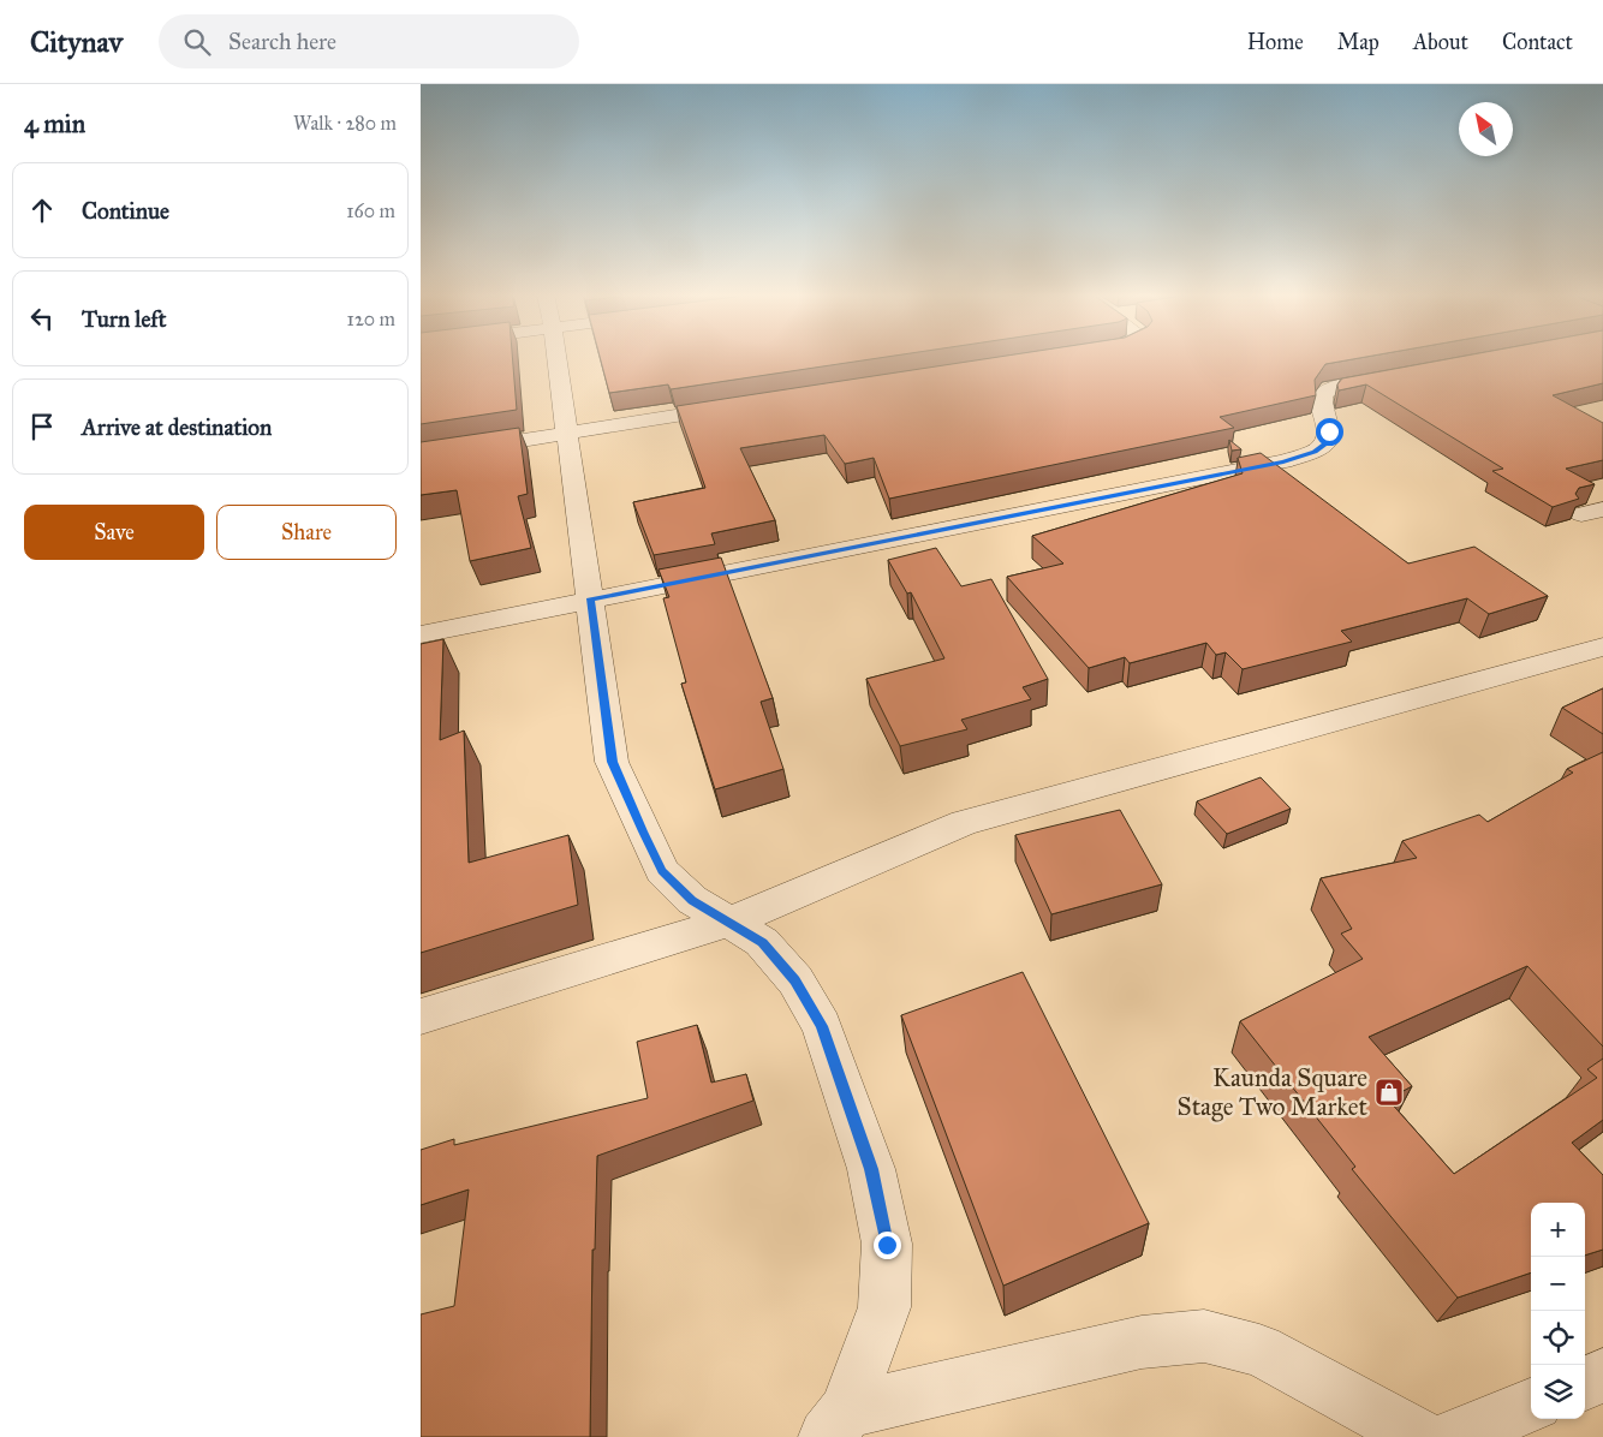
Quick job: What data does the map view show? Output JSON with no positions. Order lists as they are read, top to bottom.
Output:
{
  "places": {
    "shop": ["Kaunda Square Stage Two Market"]
  },
  "north": "top left",
  "page": {
    "header": "Citynav",
    "search": "Search here",
    "nav": [
      "Home",
      "Map",
      "About",
      "Contact"
    ],
    "heading": ["4 min", "Walk · 280 m"],
    "list": [
      ["Continue", "160 m"],
      ["Turn left", "120 m"],
      "Arrive at destination"
    ],
    "buttons": ["Save", "Share"],
    "map_buttons": ["+", "−"]
  }
}
